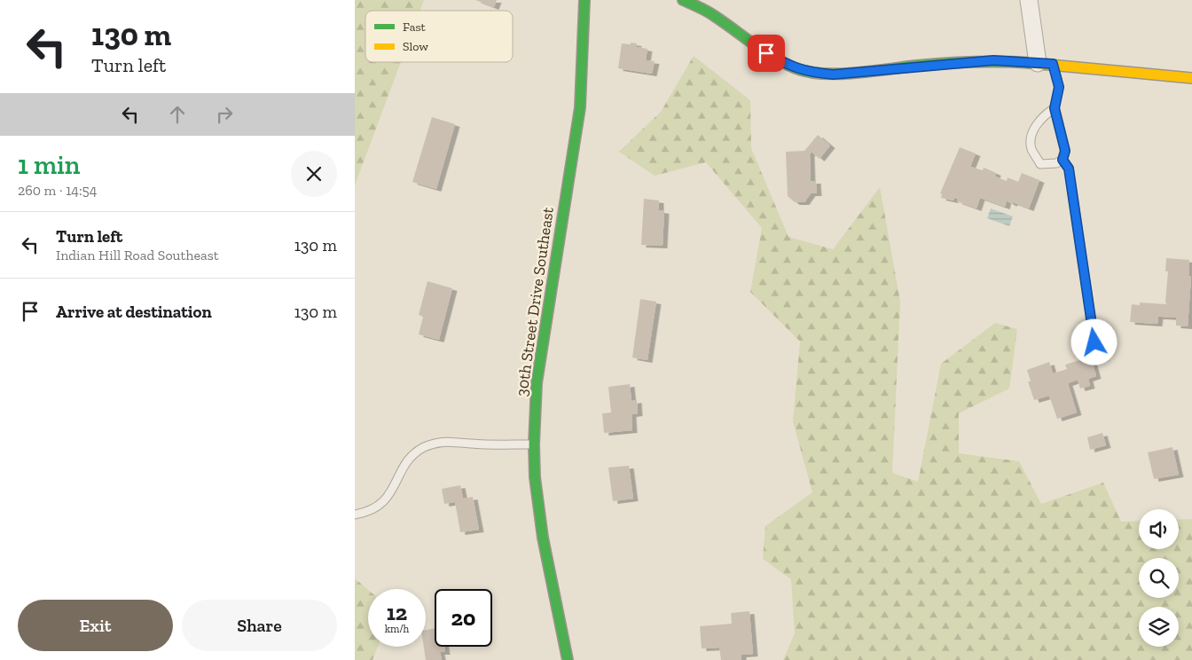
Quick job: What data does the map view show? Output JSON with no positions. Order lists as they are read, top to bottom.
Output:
{
  "streets": {
    "main road": ["30th Street Drive Southeast"]
  },
  "legend": ["Fast", "Slow"],
  "page": {
    "turn": ["130 m", "Turn left"],
    "heading": ["1 min", "260 m · 14:54"],
    "list": [
      {
        "name": "Turn left",
        "note": "Indian Hill Road Southeast",
        "value": "130 m"
      },
      {
        "name": "Arrive at destination",
        "value": "130 m"
      }
    ],
    "speed": "12 km/h",
    "limit": "20",
    "buttons": ["Exit", "Share"]
  }
}
